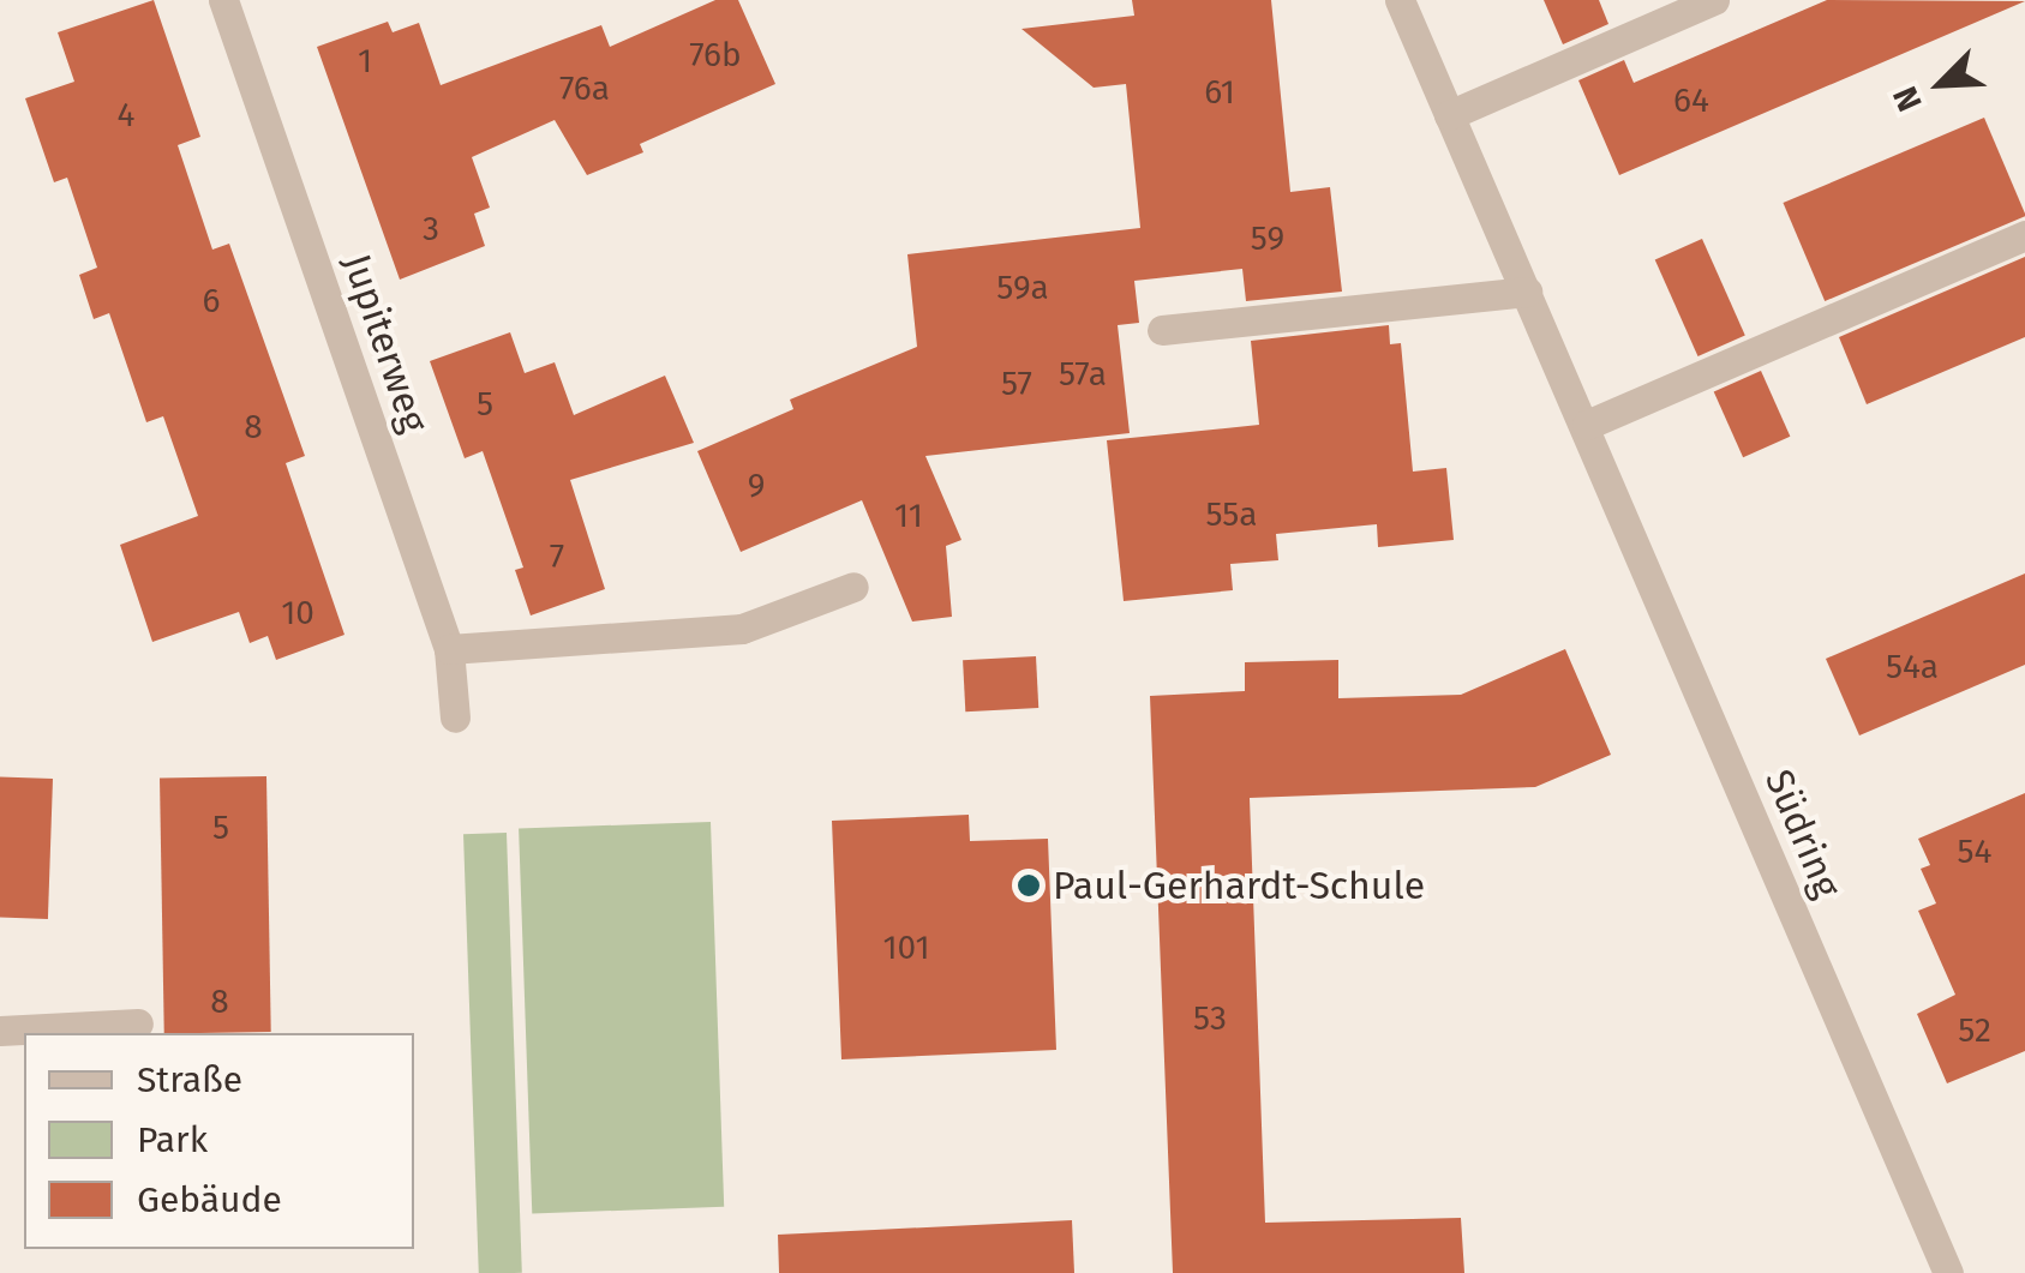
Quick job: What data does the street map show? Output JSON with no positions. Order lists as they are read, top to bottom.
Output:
{
  "streets": {
    "street": ["Jupiterweg", "Südring"]
  },
  "places": ["Paul-Gerhardt-Schule"],
  "house_numbers": [
    "76b",
    "1",
    "76a",
    "61",
    "64",
    "4",
    "3",
    "59",
    "59a",
    "6",
    "57a",
    "57",
    "5",
    "8",
    "9",
    "55a",
    "11",
    "7",
    "10",
    "54a",
    "5",
    "54",
    "101",
    "8",
    "53",
    "52"
  ],
  "legend": ["Straße", "Park", "Gebäude"],
  "north": "bottom left"
}
